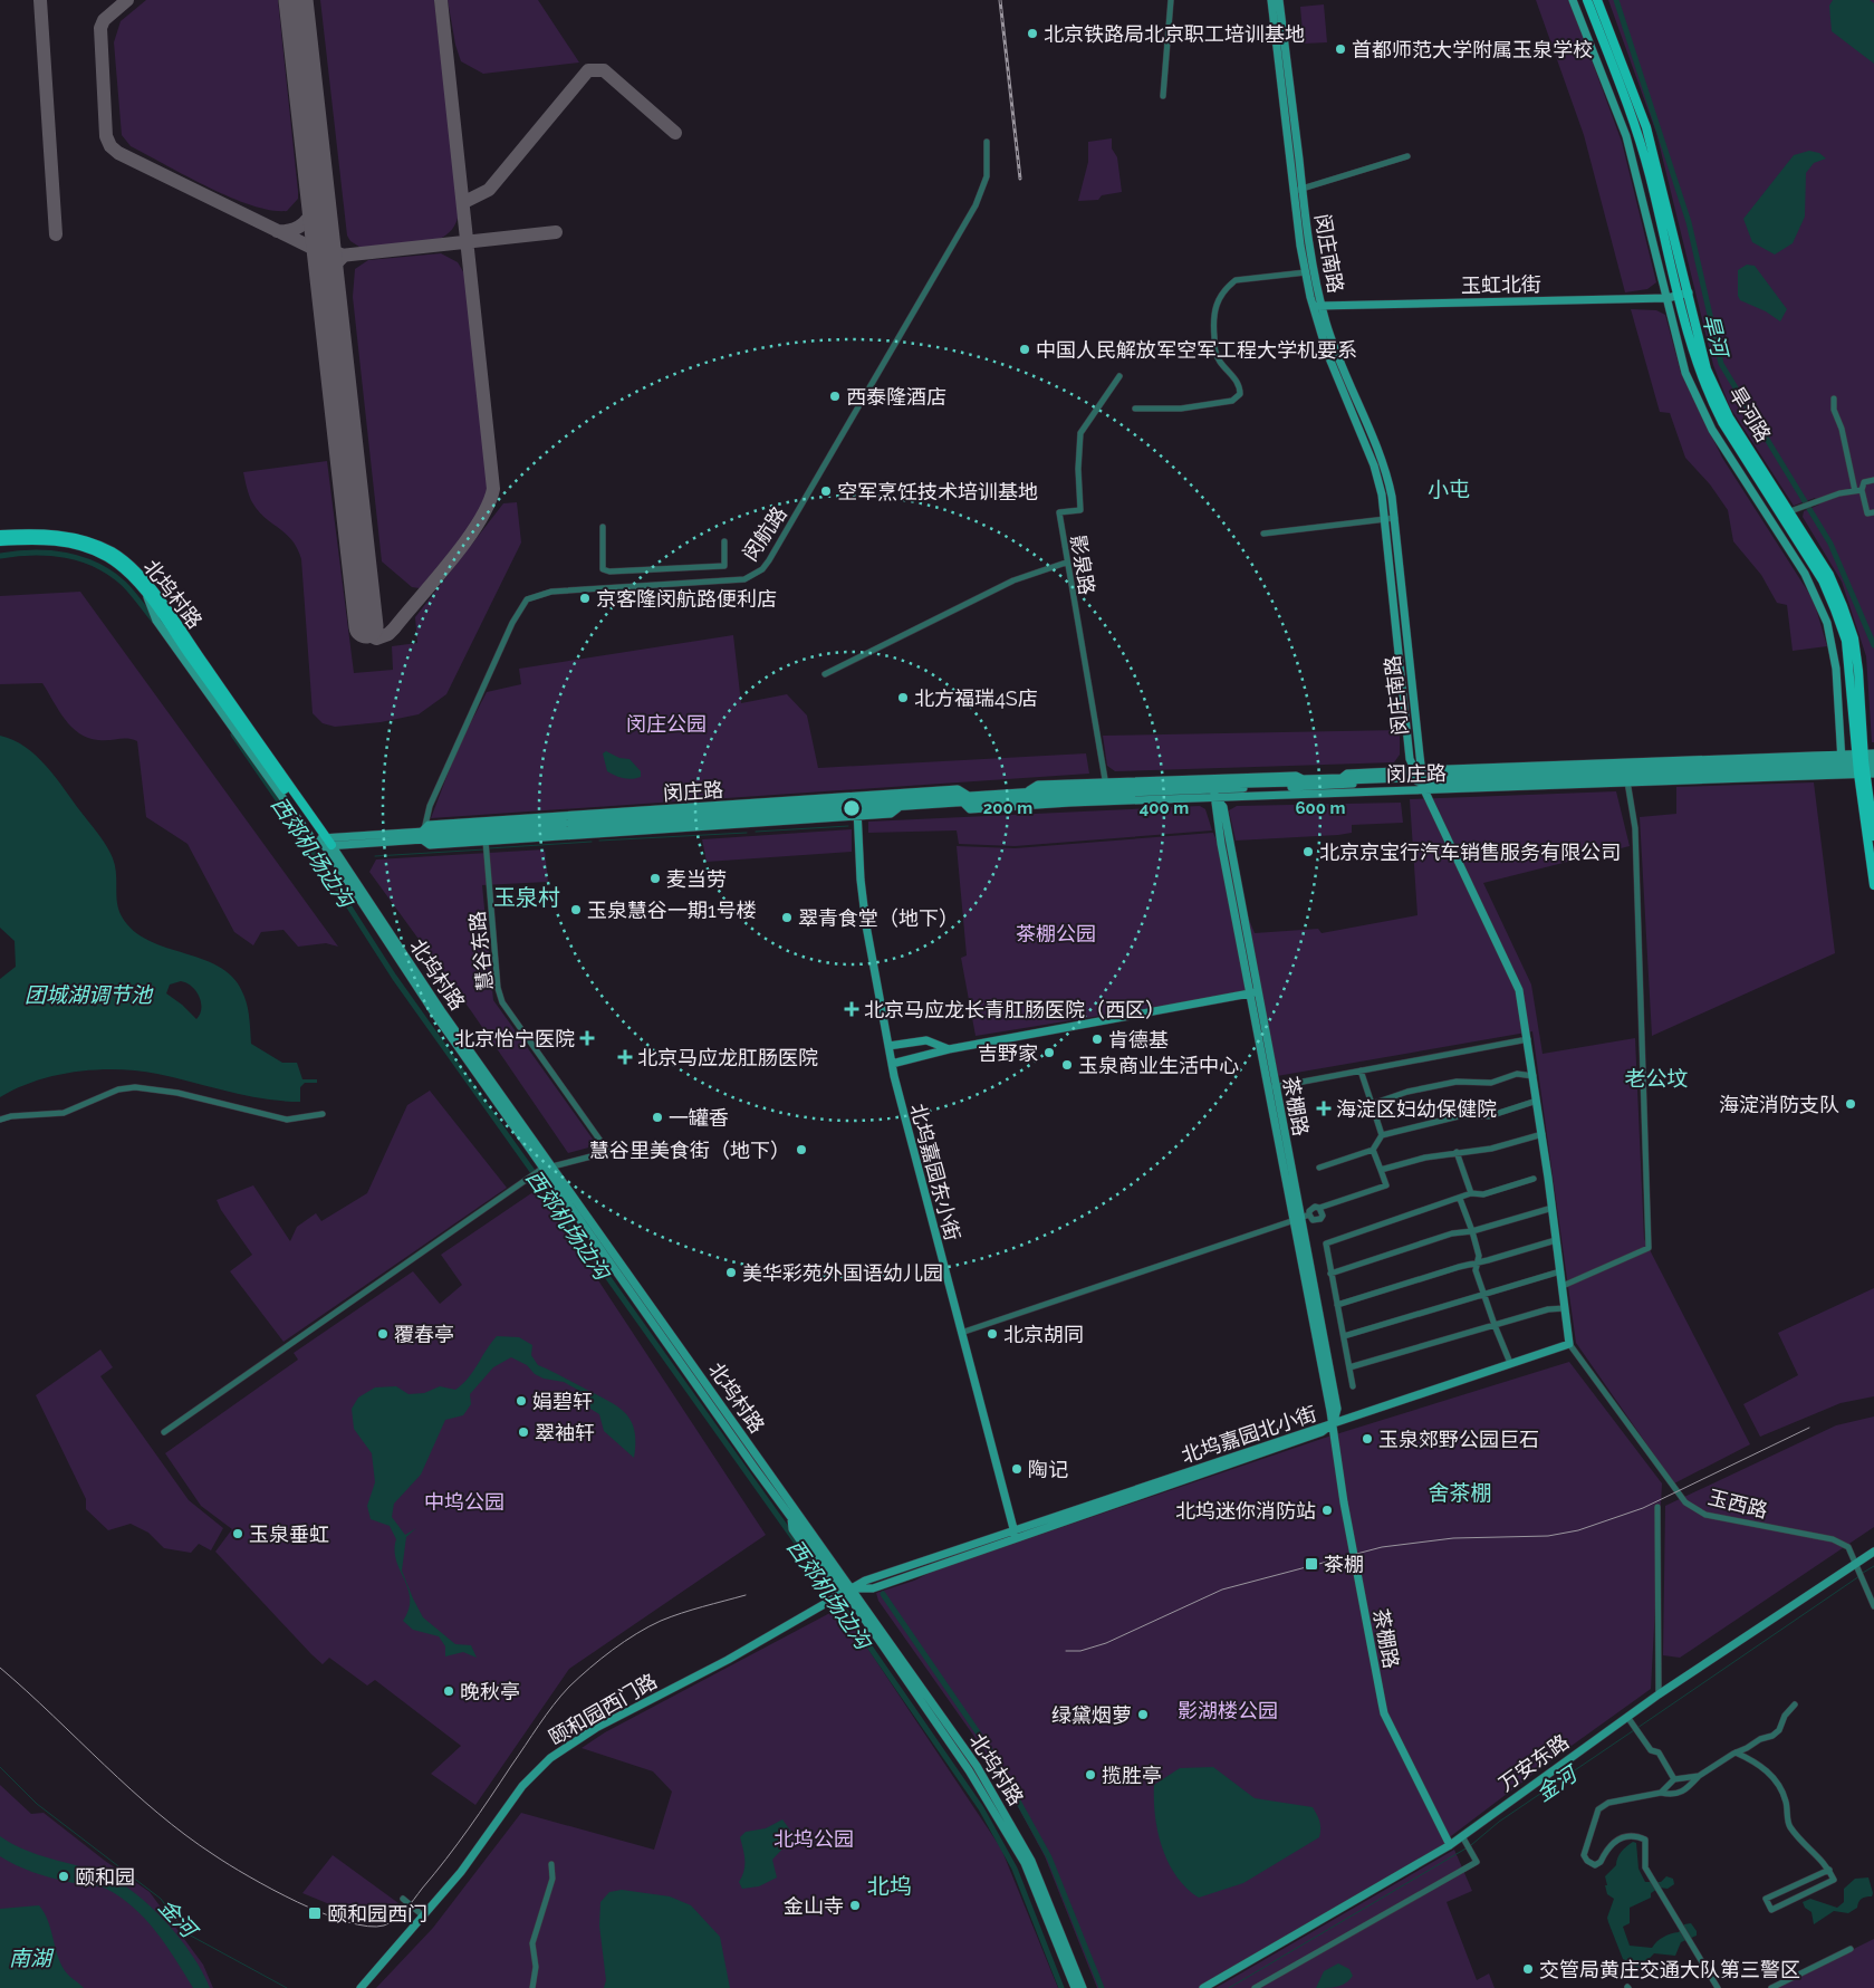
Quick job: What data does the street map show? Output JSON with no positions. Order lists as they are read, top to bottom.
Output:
{
  "streets": {
    "main road": ["旱河路", "北坞村路"],
    "street": [
      "闵庄南路",
      "玉虹北街",
      "闵航路",
      "影泉路",
      "闵庄路",
      "慧谷东路",
      "茶棚路",
      "北坞嘉园东小街",
      "北坞嘉园北小街",
      "玉西路",
      "颐和园西门路",
      "万安东路"
    ]
  },
  "crossings": [
    ["闵庄南路", "玉虹北街"],
    ["闵庄南路", "闵庄路"],
    ["玉虹北街", "旱河路"],
    ["旱河路", "闵庄路"],
    ["闵航路", "闵庄路"],
    ["影泉路", "闵庄路"],
    ["北坞村路", "闵庄路"],
    ["北坞村路", "慧谷东路"],
    ["北坞村路", "北坞嘉园北小街"],
    ["北坞村路", "颐和园西门路"],
    ["闵庄路", "慧谷东路"],
    ["闵庄路", "茶棚路"],
    ["闵庄路", "北坞嘉园东小街"],
    ["茶棚路", "北坞嘉园北小街"],
    ["茶棚路", "万安东路"],
    ["北坞嘉园东小街", "北坞嘉园北小街"],
    ["北坞嘉园北小街", "玉西路"],
    ["北坞嘉园北小街", "颐和园西门路"],
    ["玉西路", "万安东路"]
  ],
  "districts": [
    "小屯",
    "玉泉村",
    "老公坟",
    "舍茶棚",
    "北坞"
  ],
  "water": [
    "旱河",
    "西郊机场边沟",
    "团城湖调节池",
    "金河",
    "南湖"
  ],
  "parks": [
    "闵庄公园",
    "茶棚公园",
    "中坞公园",
    "影湖楼公园",
    "北坞公园"
  ],
  "places": {
    "other": [
      "北京铁路局北京职工培训基地",
      "首都师范大学附属玉泉学校",
      "中国人民解放军空军工程大学机要系",
      "西泰隆酒店",
      "空军烹饪技术培训基地",
      "京客隆闵航路便利店",
      "北方福瑞4S店",
      "北京京宝行汽车销售服务有限公司",
      "麦当劳",
      "玉泉慧谷一期1号楼",
      "翠青食堂（地下）",
      "肯德基",
      "吉野家",
      "玉泉商业生活中心",
      "海淀消防支队",
      "一罐香",
      "慧谷里美食街（地下）",
      "美华彩苑外国语幼儿园",
      "覆春亭",
      "北京胡同",
      "娟碧轩",
      "翠袖轩",
      "玉泉郊野公园巨石",
      "陶记",
      "北坞迷你消防站",
      "玉泉垂虹",
      "晚秋亭",
      "绿黛烟萝",
      "揽胜亭",
      "颐和园",
      "金山寺",
      "交管局黄庄交通大队第三警区"
    ],
    "health": [
      "北京马应龙长青肛肠医院（西区）",
      "北京怡宁医院",
      "北京马应龙肛肠医院",
      "海淀区妇幼保健院"
    ],
    "transit": ["茶棚", "颐和园西门"]
  },
  "rings": ["200 m", "400 m", "600 m"]
}
